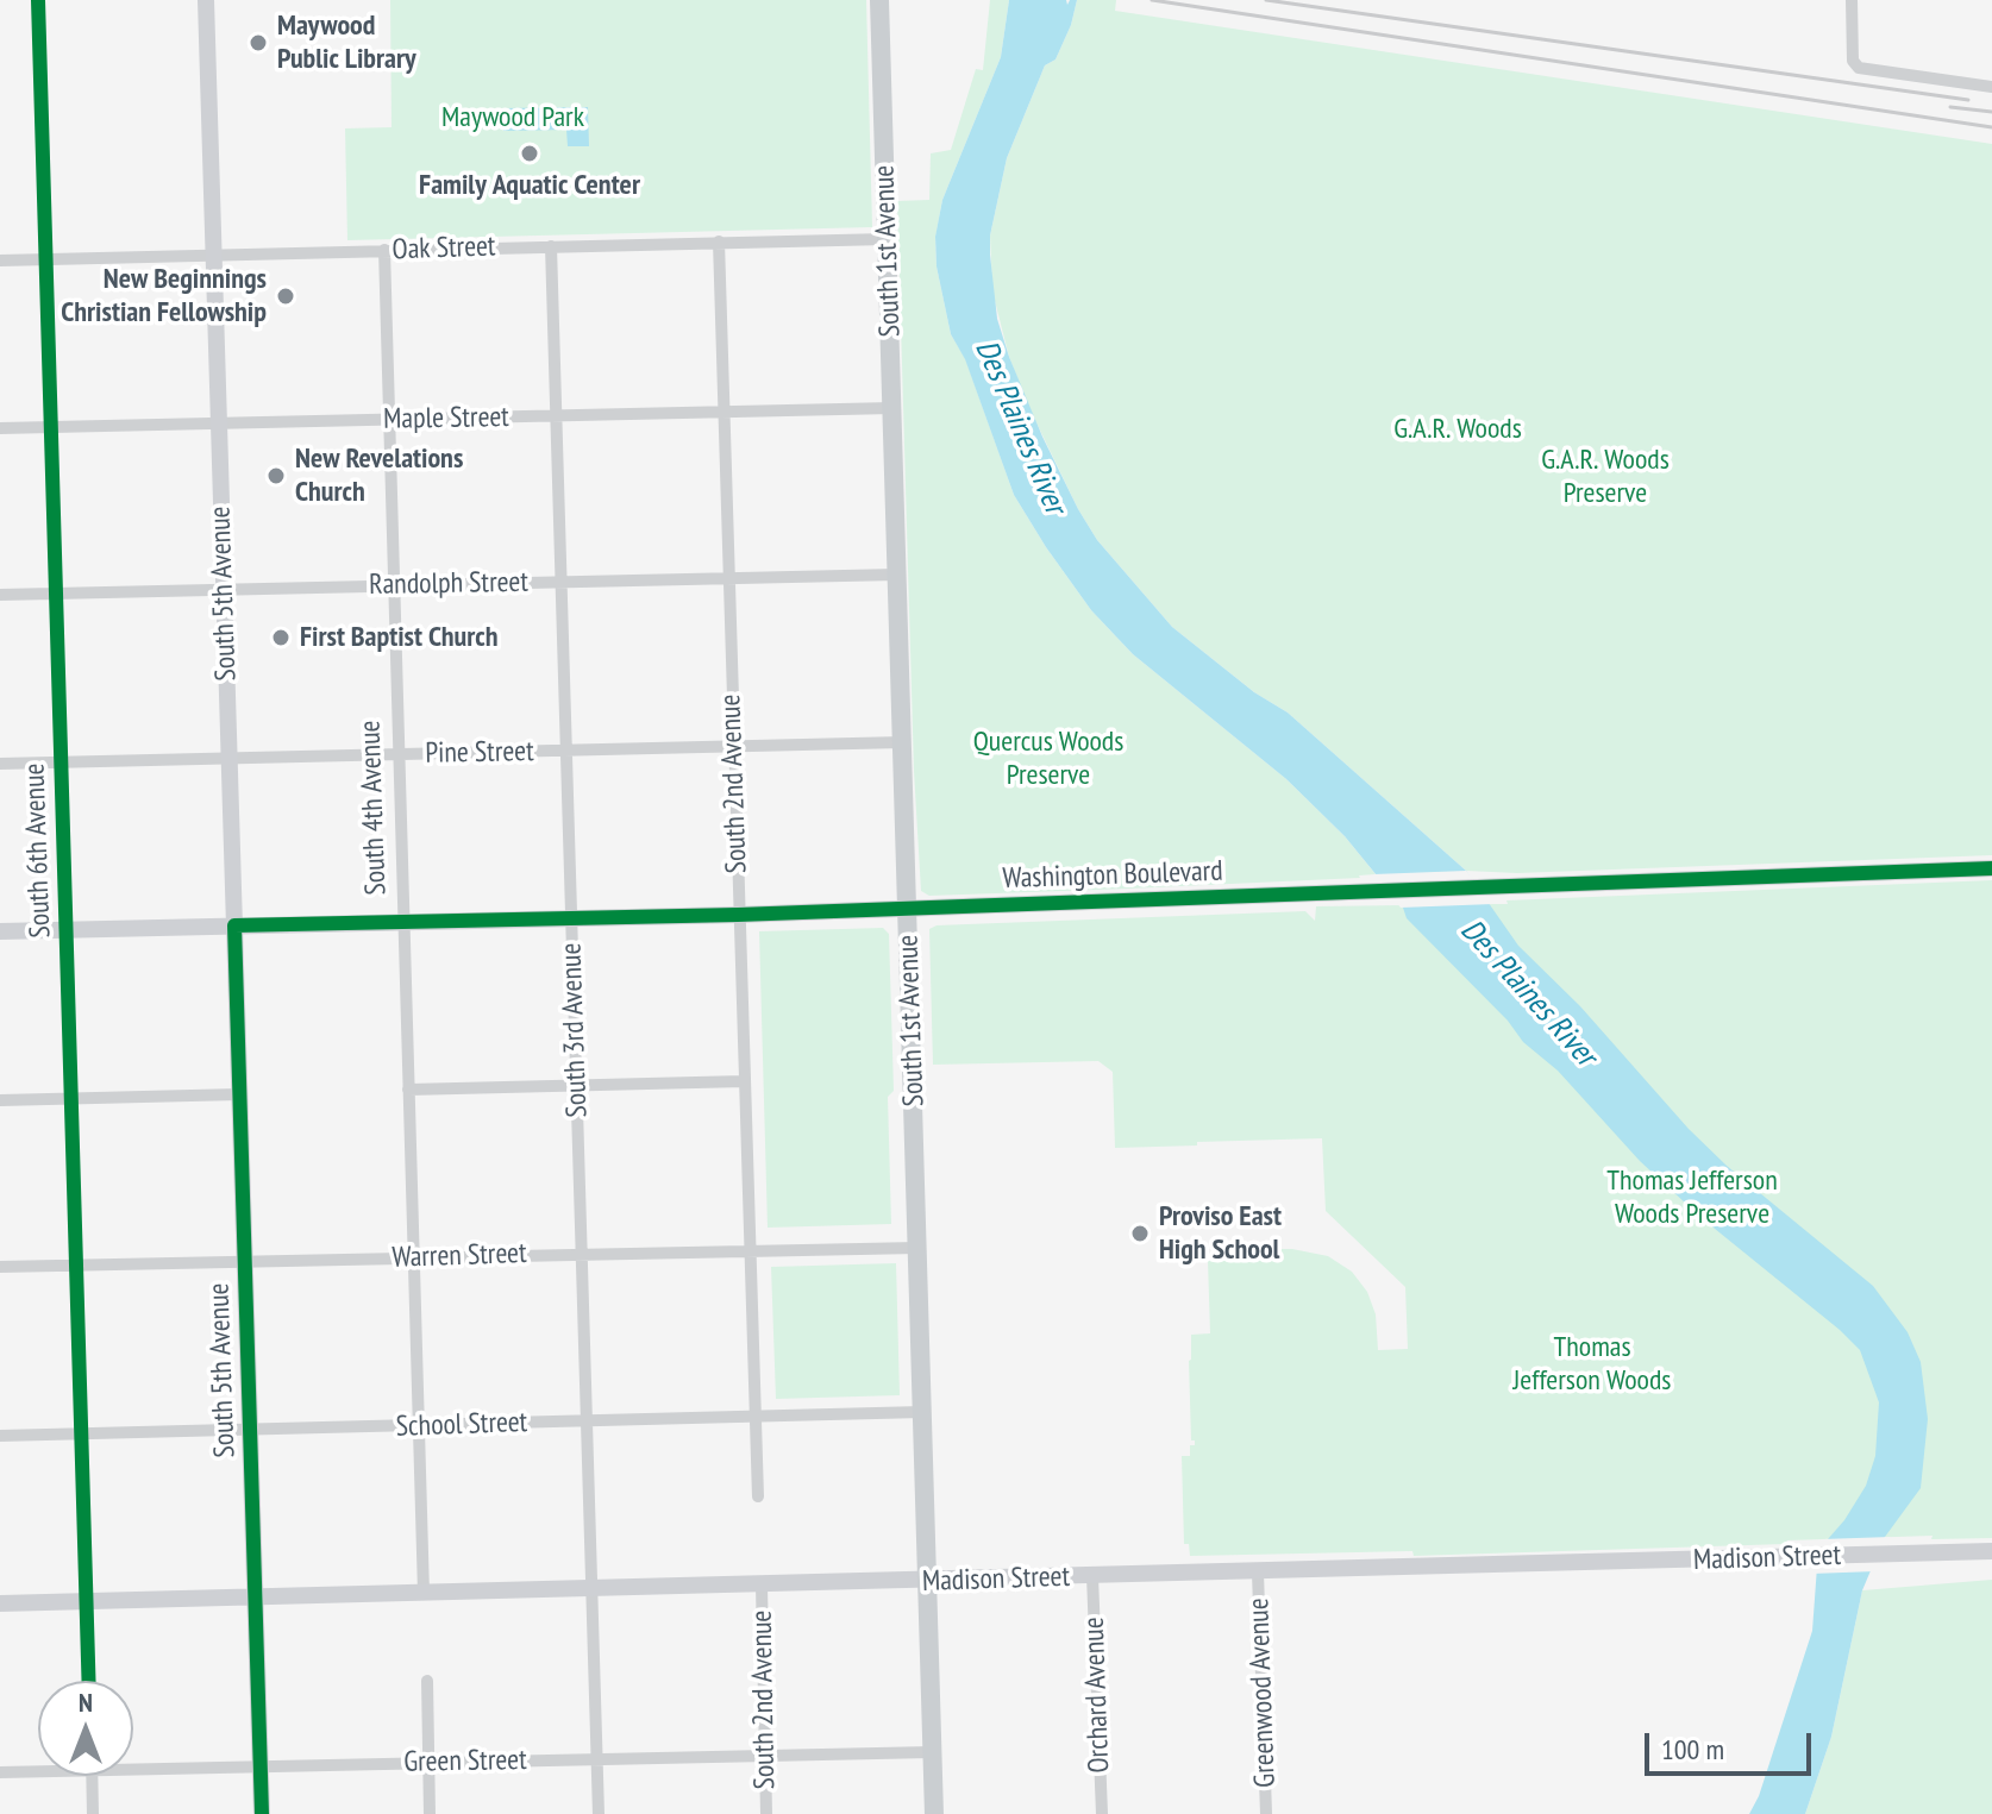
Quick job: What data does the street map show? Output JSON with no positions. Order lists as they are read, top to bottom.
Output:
{
  "streets": {
    "main road": ["South 1st Avenue"],
    "street": [
      "Oak Street",
      "Maple Street",
      "Randolph Street",
      "South 5th Avenue",
      "Pine Street",
      "South 2nd Avenue",
      "South 4th Avenue",
      "South 6th Avenue",
      "Washington Boulevard",
      "South 3rd Avenue",
      "Warren Street",
      "School Street",
      "Madison Street",
      "Greenwood Avenue",
      "Orchard Avenue",
      "Green Street"
    ]
  },
  "crossings": [
    ["Oak Street", "South 1st Avenue"],
    ["Oak Street", "South 5th Avenue"],
    ["Oak Street", "South 2nd Avenue"],
    ["Oak Street", "South 4th Avenue"],
    ["Oak Street", "South 6th Avenue"],
    ["Oak Street", "South 3rd Avenue"],
    ["South 1st Avenue", "Maple Street"],
    ["South 1st Avenue", "Randolph Street"],
    ["South 1st Avenue", "Pine Street"],
    ["South 1st Avenue", "Washington Boulevard"],
    ["South 1st Avenue", "Warren Street"],
    ["South 1st Avenue", "School Street"],
    ["South 1st Avenue", "Madison Street"],
    ["South 1st Avenue", "Green Street"],
    ["Maple Street", "South 5th Avenue"],
    ["Maple Street", "South 2nd Avenue"],
    ["Maple Street", "South 4th Avenue"],
    ["Maple Street", "South 6th Avenue"],
    ["Maple Street", "South 3rd Avenue"],
    ["Randolph Street", "South 5th Avenue"],
    ["Randolph Street", "South 2nd Avenue"],
    ["Randolph Street", "South 4th Avenue"],
    ["Randolph Street", "South 6th Avenue"],
    ["Randolph Street", "South 3rd Avenue"],
    ["South 5th Avenue", "Pine Street"],
    ["South 5th Avenue", "Washington Boulevard"],
    ["South 5th Avenue", "Warren Street"],
    ["South 5th Avenue", "School Street"],
    ["South 5th Avenue", "Madison Street"],
    ["South 5th Avenue", "Green Street"],
    ["Pine Street", "South 2nd Avenue"],
    ["Pine Street", "South 4th Avenue"],
    ["Pine Street", "South 6th Avenue"],
    ["Pine Street", "South 3rd Avenue"],
    ["South 2nd Avenue", "Washington Boulevard"],
    ["South 2nd Avenue", "Warren Street"],
    ["South 2nd Avenue", "School Street"],
    ["South 2nd Avenue", "Madison Street"],
    ["South 2nd Avenue", "Green Street"],
    ["South 4th Avenue", "Washington Boulevard"],
    ["South 4th Avenue", "Warren Street"],
    ["South 4th Avenue", "School Street"],
    ["South 4th Avenue", "Madison Street"],
    ["South 6th Avenue", "Washington Boulevard"],
    ["South 6th Avenue", "Warren Street"],
    ["South 6th Avenue", "School Street"],
    ["South 6th Avenue", "Madison Street"],
    ["Washington Boulevard", "South 3rd Avenue"],
    ["South 3rd Avenue", "Warren Street"],
    ["South 3rd Avenue", "School Street"],
    ["South 3rd Avenue", "Madison Street"],
    ["South 3rd Avenue", "Green Street"],
    ["Madison Street", "Greenwood Avenue"],
    ["Madison Street", "Orchard Avenue"]
  ],
  "water": ["Des Plaines River"],
  "parks": [
    "Maywood Park",
    "G.A.R. Woods",
    "G.A.R. Woods Preserve",
    "Quercus Woods Preserve",
    "Thomas Jefferson Woods Preserve",
    "Thomas Jefferson Woods"
  ],
  "places": [
    "Maywood Public Library",
    "Family Aquatic Center",
    "New Beginnings Christian Fellowship",
    "New Revelations Church",
    "First Baptist Church",
    "Proviso East High School"
  ],
  "scale_bar": "100 m",
  "north": "top"
}
